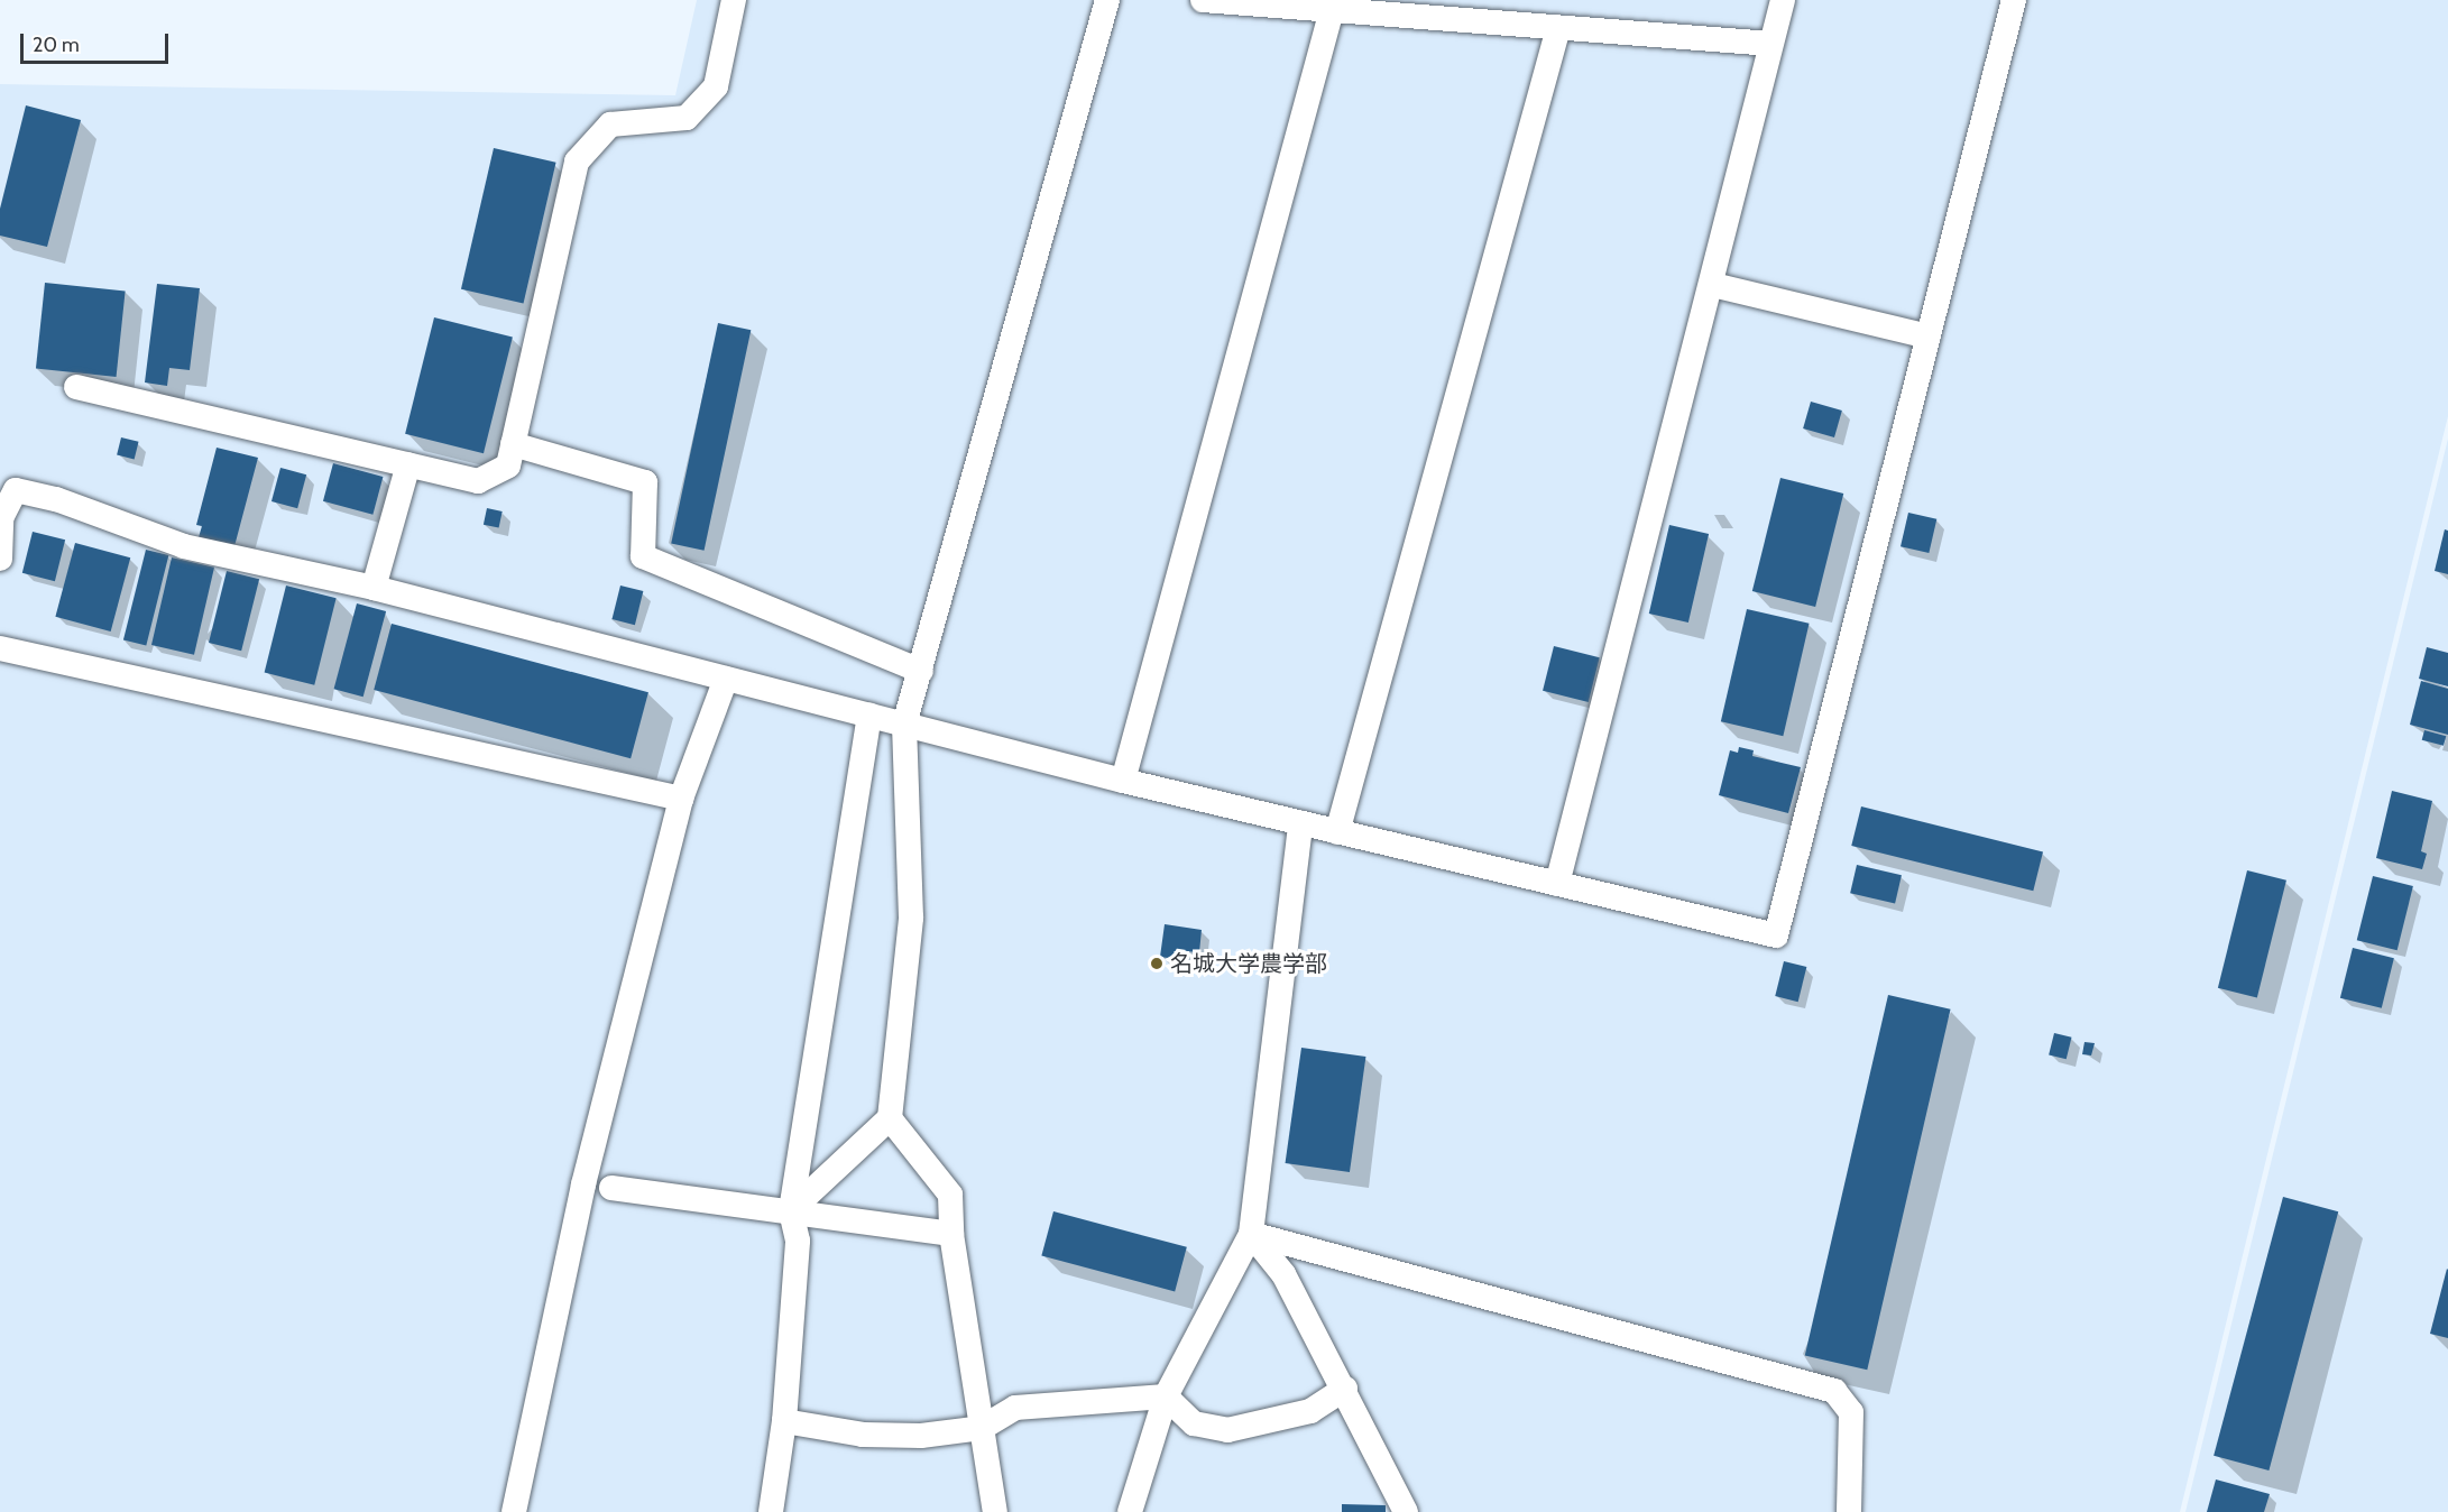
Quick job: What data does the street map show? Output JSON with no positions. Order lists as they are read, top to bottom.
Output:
{
  "places": ["名城大学農学部"],
  "scale_bar": "20 m"
}
